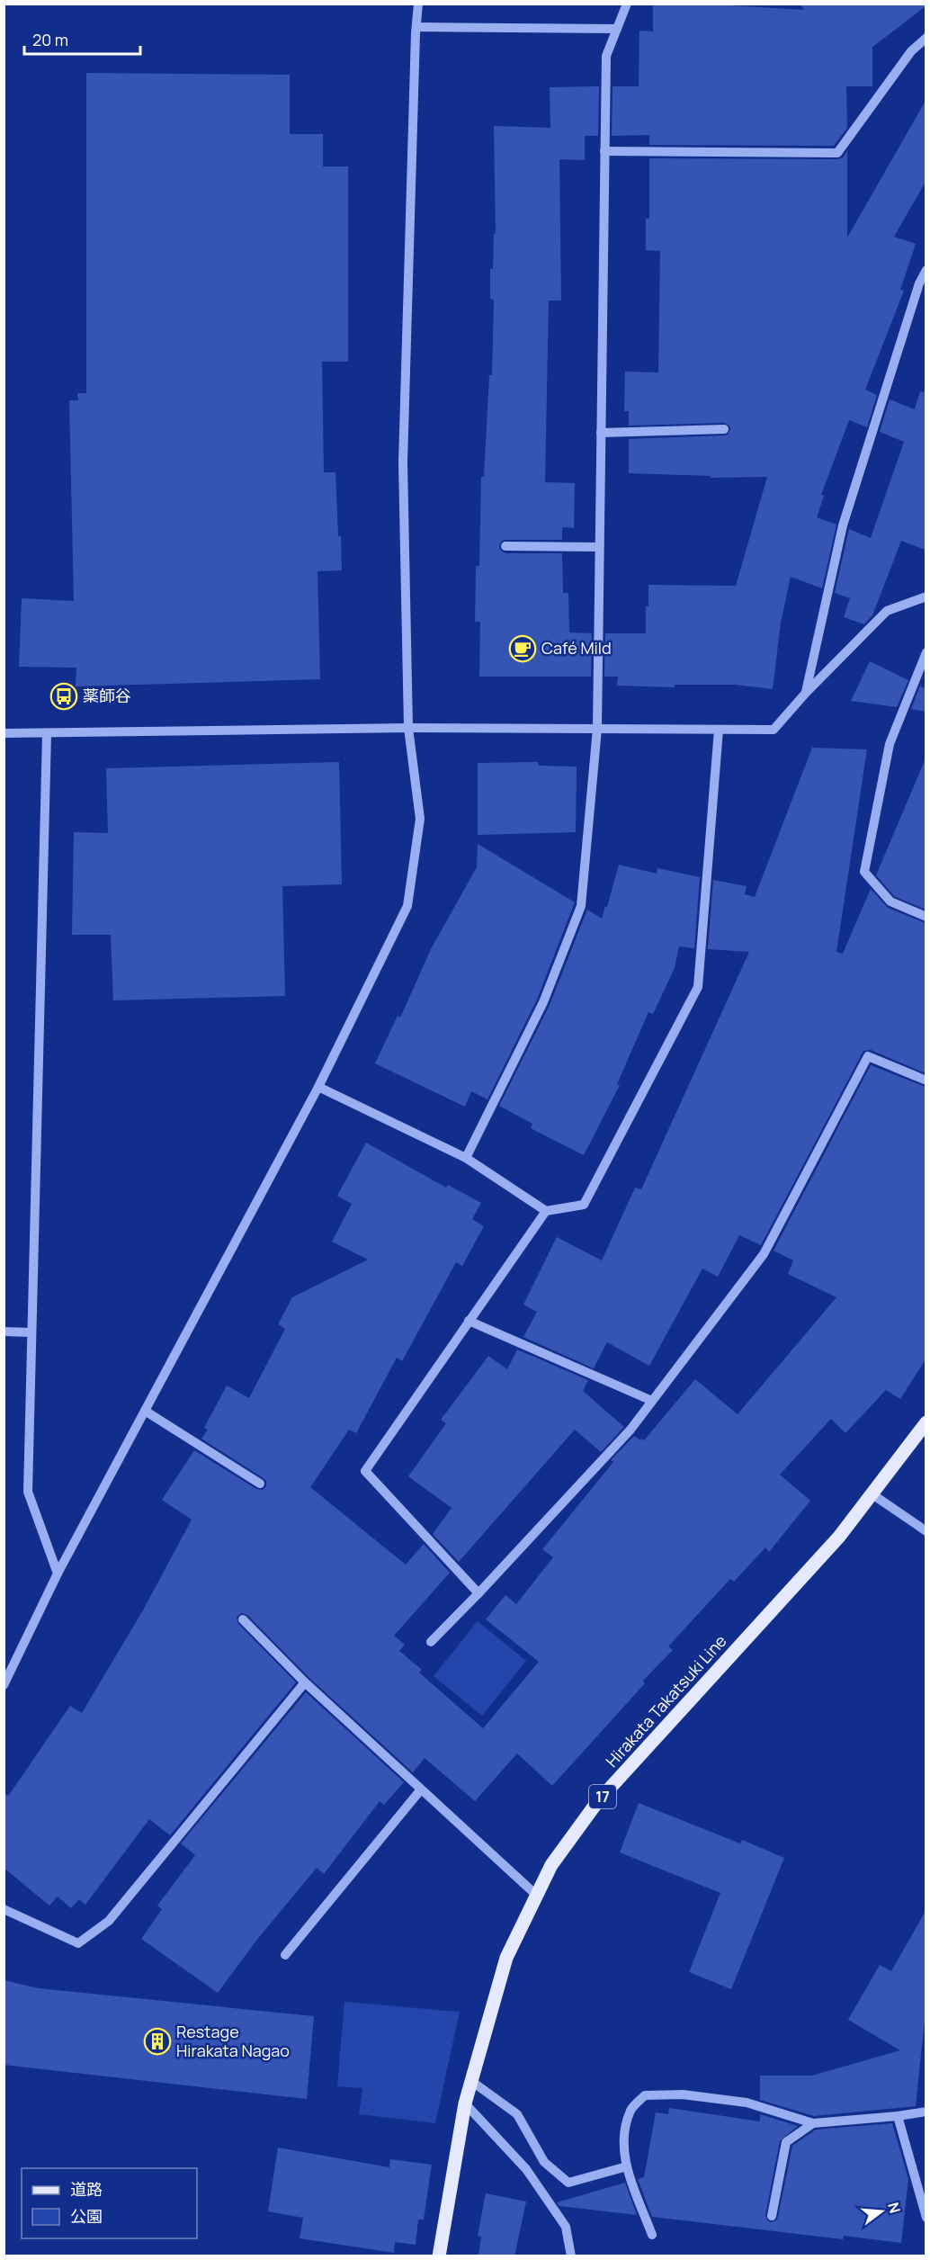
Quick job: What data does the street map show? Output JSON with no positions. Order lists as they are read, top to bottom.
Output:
{
  "streets": {
    "main road": ["Hirakata Takatsuki Line", "17"]
  },
  "places": {
    "cafe": ["Café Mild"],
    "bus stop": ["薬師谷"],
    "building": ["Restage Hirakata Nagao"]
  },
  "legend": ["道路", "公園"],
  "scale_bar": "20 m",
  "north": "right"
}
